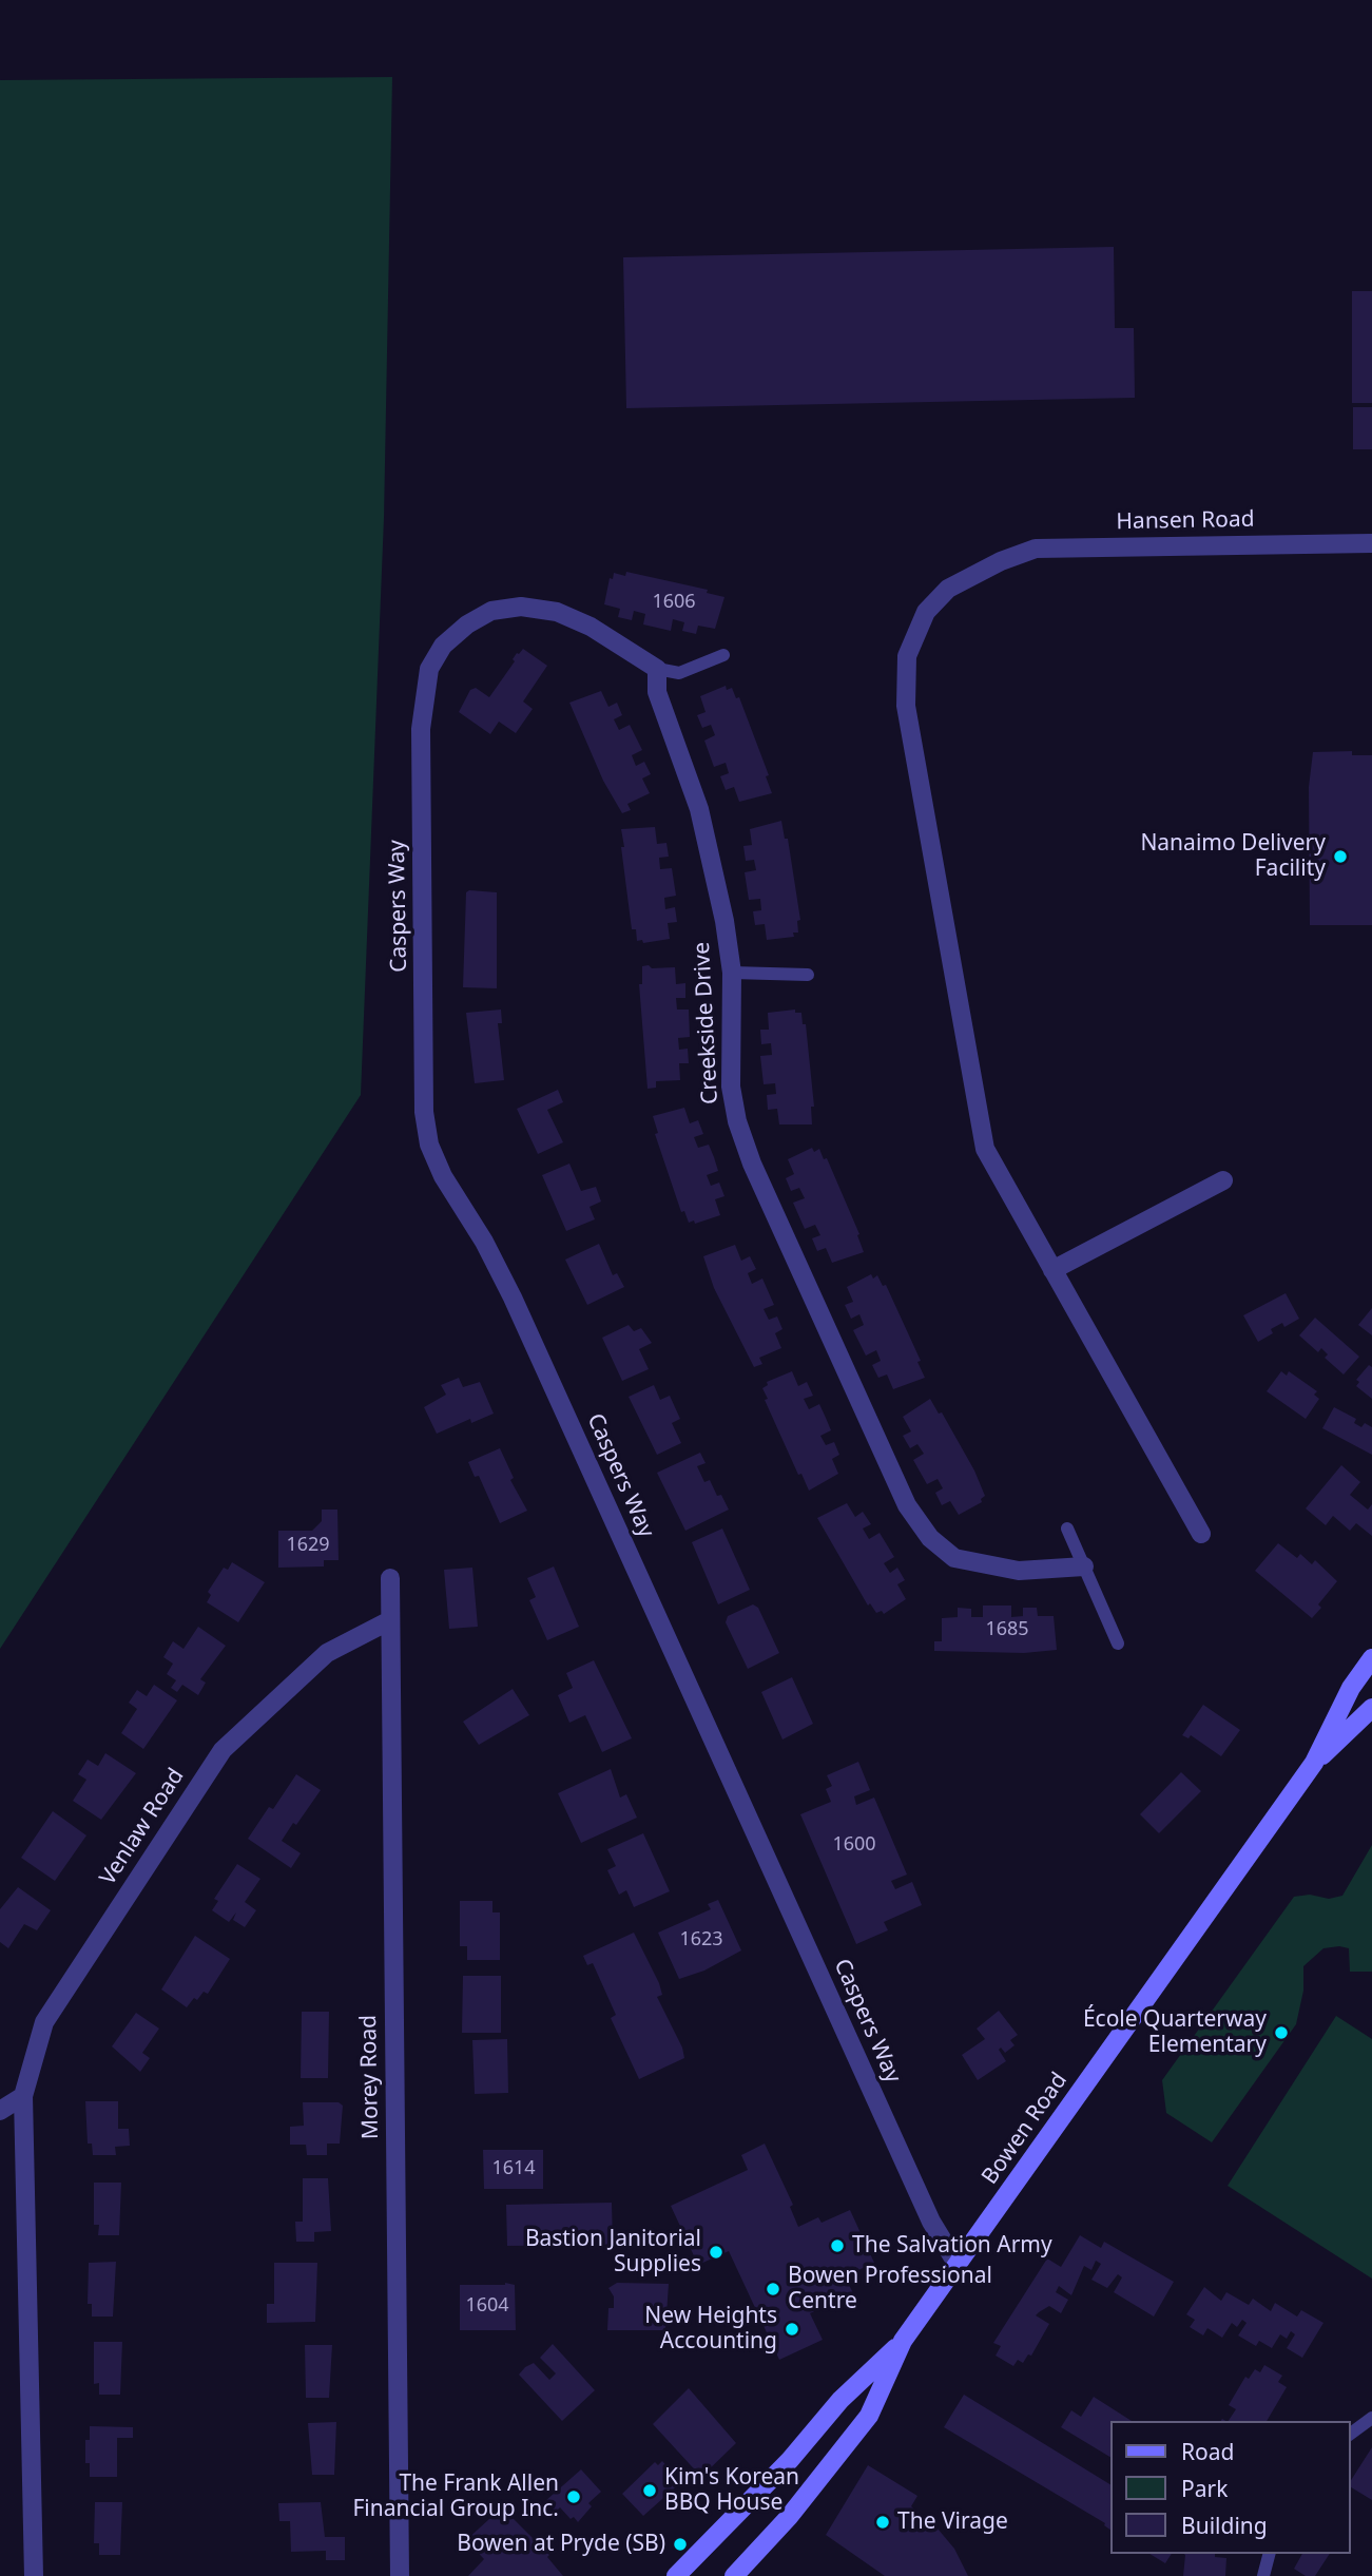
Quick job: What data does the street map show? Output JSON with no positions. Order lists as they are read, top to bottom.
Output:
{
  "streets": {
    "main road": ["Bowen Road"],
    "street": [
      "Hansen Road",
      "Caspers Way",
      "Creekside Drive",
      "Venlaw Road",
      "Morey Road"
    ]
  },
  "crossings": [
    ["Caspers Way", "Creekside Drive"],
    ["Caspers Way", "Bowen Road"],
    ["Venlaw Road", "Morey Road"]
  ],
  "places": [
    "Nanaimo Delivery Facility",
    "École Quarterway Elementary",
    "The Salvation Army",
    "Bastion Janitorial Supplies",
    "Bowen Professional Centre",
    "New Heights Accounting",
    "Kim's Korean BBQ House",
    "The Frank Allen Financial Group Inc.",
    "The Virage",
    "Bowen at Pryde (SB)"
  ],
  "house_numbers": [
    "1606",
    "1629",
    "1685",
    "1600",
    "1623",
    "1614",
    "1604"
  ],
  "legend": ["Road", "Park", "Building"]
}
